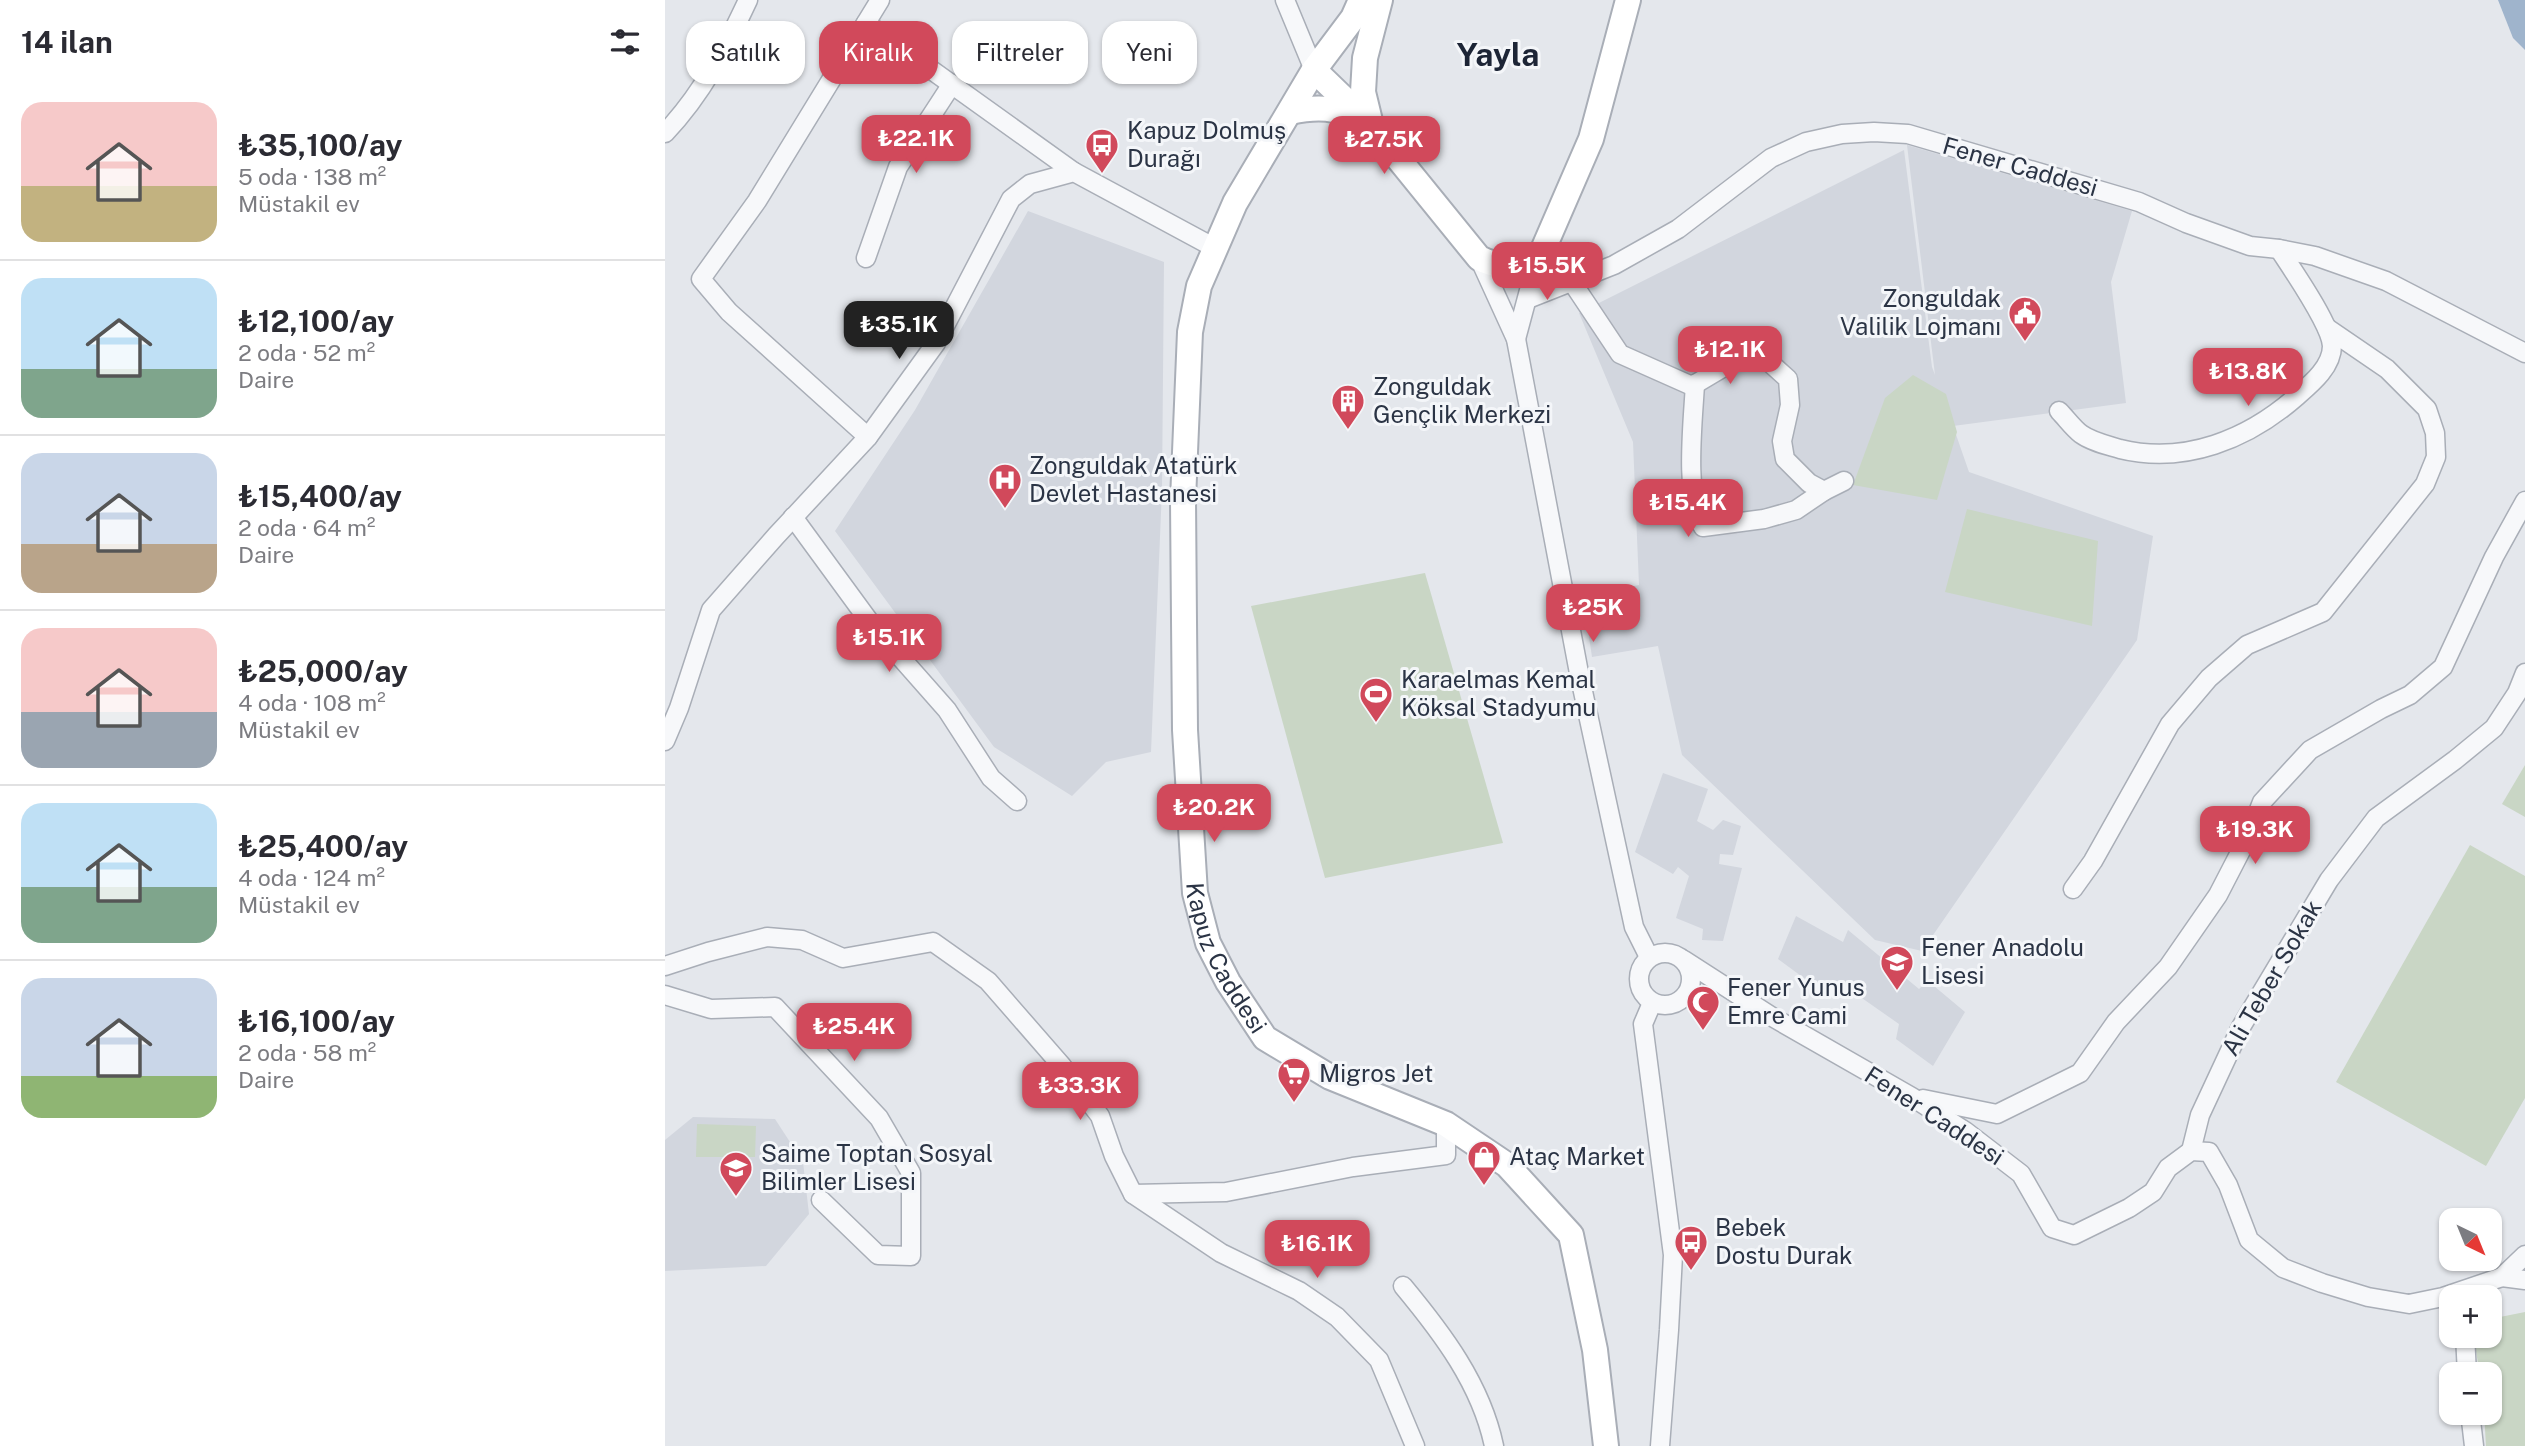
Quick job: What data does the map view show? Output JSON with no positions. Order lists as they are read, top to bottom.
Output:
{
  "streets": {
    "main road": ["Kapuz Caddesi"],
    "street": ["Fener Caddesi", "Ali Teber Sokak"]
  },
  "crossings": [
    ["Fener Caddesi", "Ali Teber Sokak"]
  ],
  "districts": ["Yayla"],
  "places": {
    "bus stop": ["Kapuz Dolmuş Durağı", "Bebek Dostu Durak"],
    "public building": ["Zonguldak Valilik Lojmanı"],
    "building": ["Zonguldak Gençlik Merkezi"],
    "hospital": ["Zonguldak Atatürk Devlet Hastanesi"],
    "sports": ["Karaelmas Kemal Köksal Stadyumu"],
    "school or university": ["Fener Anadolu Lisesi", "Saime Toptan Sosyal Bilimler Lisesi"],
    "mosque": ["Fener Yunus Emre Cami"],
    "supermarket": ["Migros Jet"],
    "shop": ["Ataç Market"]
  },
  "north": "bottom right",
  "page": {
    "heading": "14 ilan",
    "chip": [
      "Satılık",
      "Kiralık",
      "Filtreler",
      "Yeni"
    ],
    "list": [
      {
        "name": "₺35,100/ay",
        "note": "5 oda · 138 m² · Müstakil ev"
      },
      {
        "name": "₺12,100/ay",
        "note": "2 oda · 52 m² · Daire"
      },
      {
        "name": "₺15,400/ay",
        "note": "2 oda · 64 m² · Daire"
      },
      {
        "name": "₺25,000/ay",
        "note": "4 oda · 108 m² · Müstakil ev"
      },
      {
        "name": "₺25,400/ay",
        "note": "4 oda · 124 m² · Müstakil ev"
      },
      {
        "name": "₺16,100/ay",
        "note": "2 oda · 58 m² · Daire"
      }
    ],
    "price": [
      "₺22.1K",
      "₺27.5K",
      "₺15.5K",
      "₺35.1K",
      "₺12.1K",
      "₺13.8K",
      "₺15.4K",
      "₺25K",
      "₺15.1K",
      "₺20.2K",
      "₺19.3K",
      "₺25.4K",
      "₺33.3K",
      "₺16.1K"
    ],
    "map_buttons": ["+", "−"]
  }
}
